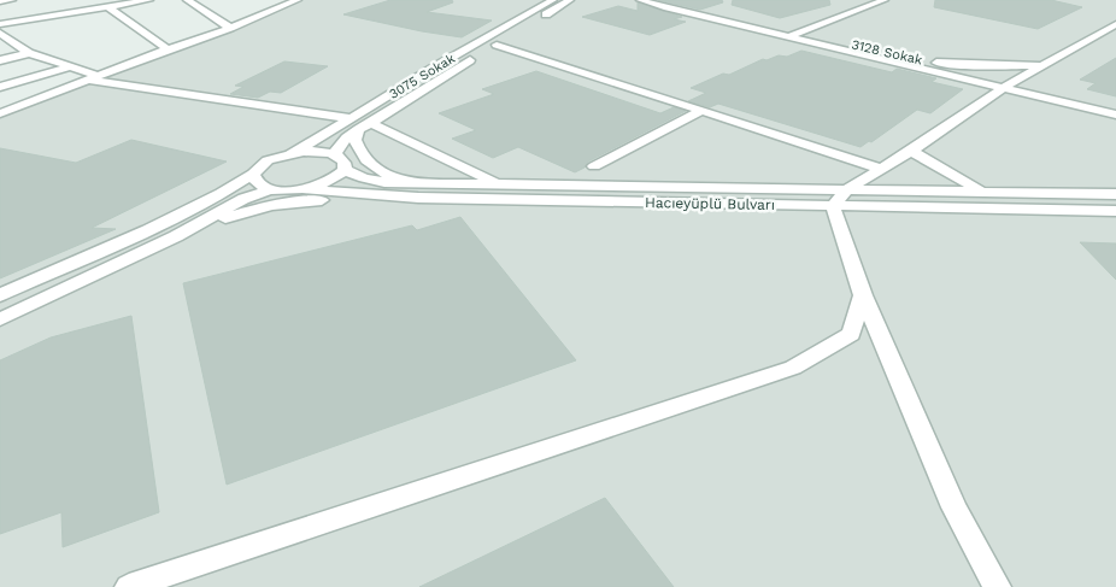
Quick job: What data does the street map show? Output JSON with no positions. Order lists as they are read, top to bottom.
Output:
{
  "streets": {
    "street": ["3128 Sokak", "3075 Sokak", "Hacıeyüplü Bulvarı"]
  }
}
